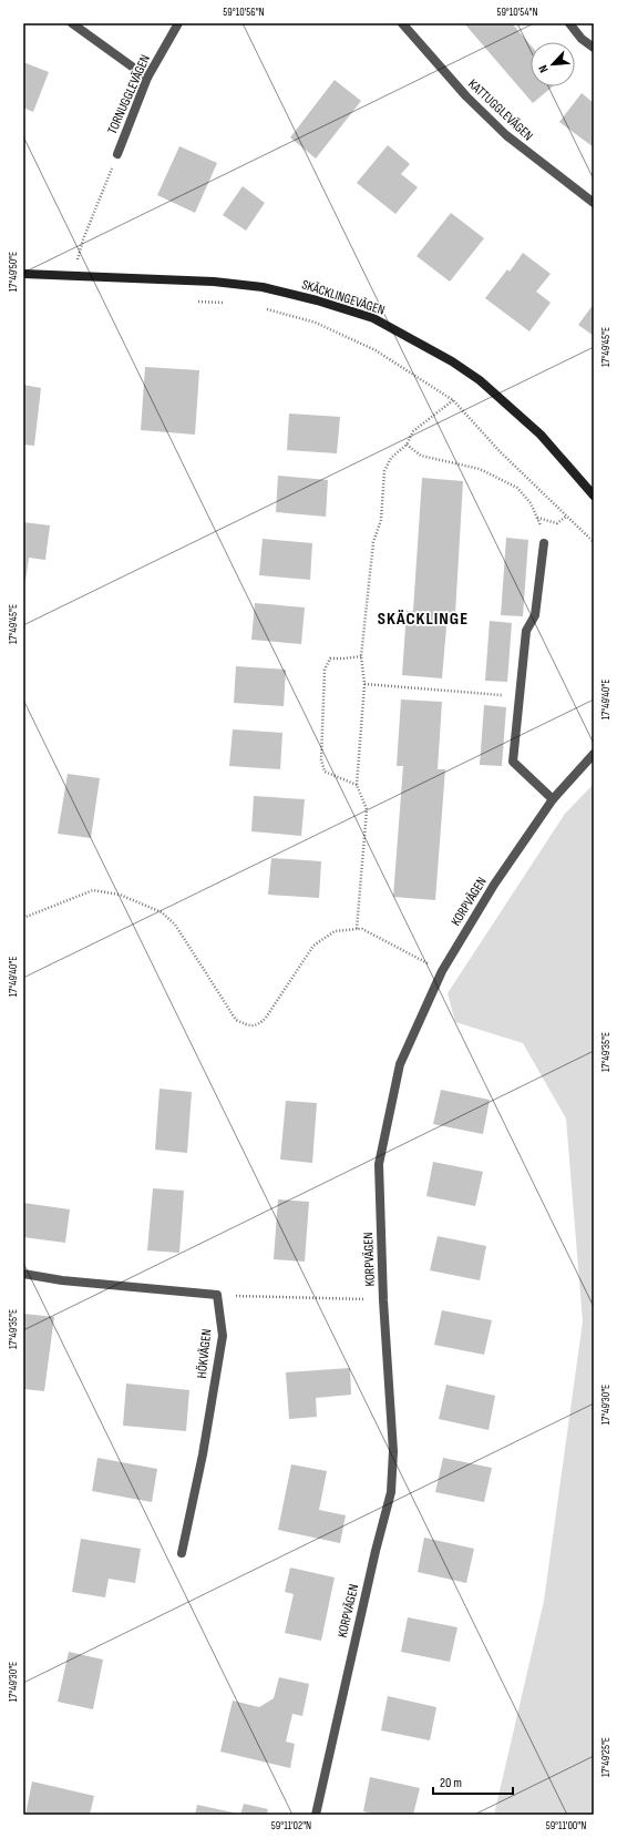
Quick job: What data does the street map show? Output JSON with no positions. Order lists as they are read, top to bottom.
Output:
{
  "streets": {
    "street": [
      "TORNUGGLEVÄGEN",
      "KATTUGGLEVÄGEN",
      "SKÄCKLINGEVÄGEN",
      "KORPVÄGEN",
      "HÖKVÄGEN"
    ]
  },
  "districts": ["SKÄCKLINGE"],
  "scale_bar": "20 m",
  "north": "bottom left",
  "coordinates": [
    "59°10'56\"N",
    "59°10'54\"N",
    "17°49'50\"E",
    "17°49'45\"E",
    "17°49'40\"E",
    "17°49'35\"E",
    "17°49'30\"E",
    "17°49'25\"E",
    "59°11'02\"N",
    "59°11'00\"N"
  ]
}
